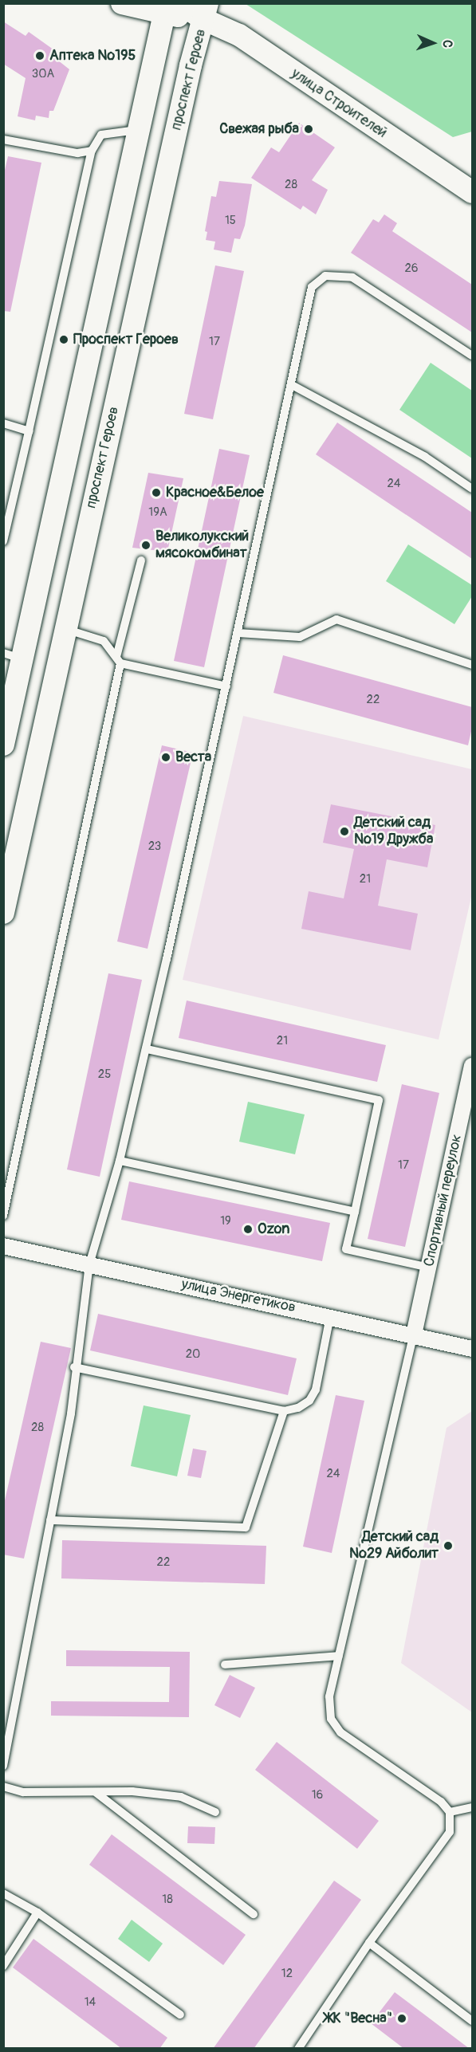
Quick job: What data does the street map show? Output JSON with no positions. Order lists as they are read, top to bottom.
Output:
{
  "streets": {
    "main road": ["проспект Героев", "улица Строителей"],
    "street": ["Спортивный переулок", "улица Энергетиков"]
  },
  "crossings": [
    ["проспект Героев", "улица Строителей"],
    ["Спортивный переулок", "улица Энергетиков"]
  ],
  "places": [
    "Аптека №195",
    "Свежая рыба",
    "Проспект Героев",
    "Красное&Белое",
    "Великолукский мясокомбинат",
    "Веста",
    "Детский сад №19 Дружба",
    "Ozon",
    "Детский сад №29 Айболит",
    "ЖК \"Весна\""
  ],
  "house_numbers": [
    "30А",
    "28",
    "15",
    "26",
    "17",
    "24",
    "19А",
    "22",
    "23",
    "21",
    "21",
    "25",
    "17",
    "19",
    "20",
    "28",
    "24",
    "22",
    "16",
    "18",
    "12",
    "14"
  ],
  "north": "right"
}
